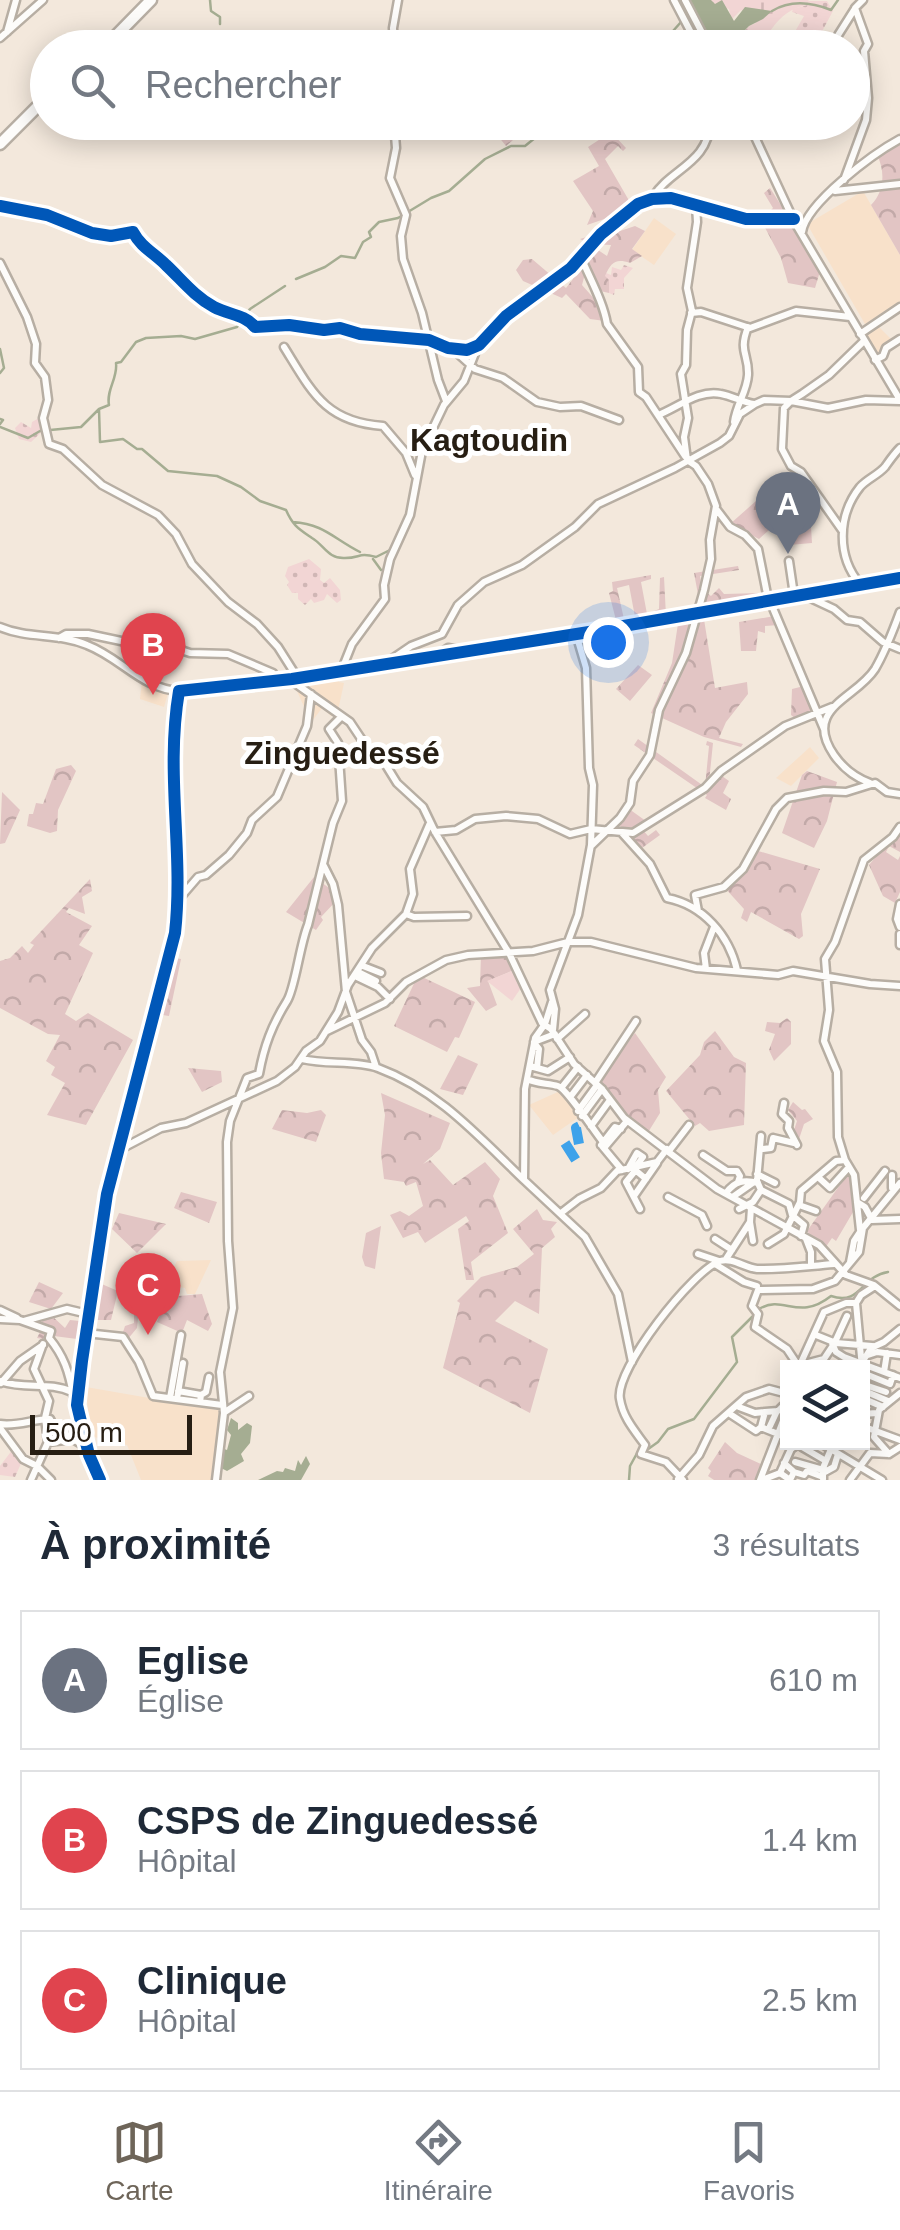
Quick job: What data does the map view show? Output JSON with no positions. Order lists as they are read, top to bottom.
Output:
{
  "districts": ["Kagtoudin", "Zinguedessé"],
  "scale_bar": "500 m",
  "page": {
    "search": "Rechercher",
    "pins": ["A", "B", "C"],
    "scale": "500 m",
    "heading": ["À proximité", "3 résultats"],
    "list": [
      {
        "mark": "A",
        "name": "Eglise",
        "note": "Église",
        "value": "610 m"
      },
      {
        "mark": "B",
        "name": "CSPS de Zinguedessé",
        "note": "Hôpital",
        "value": "1.4 km"
      },
      {
        "mark": "C",
        "name": "Clinique",
        "note": "Hôpital",
        "value": "2.5 km"
      }
    ],
    "nav": ["Carte", "Itinéraire", "Favoris"]
  }
}
